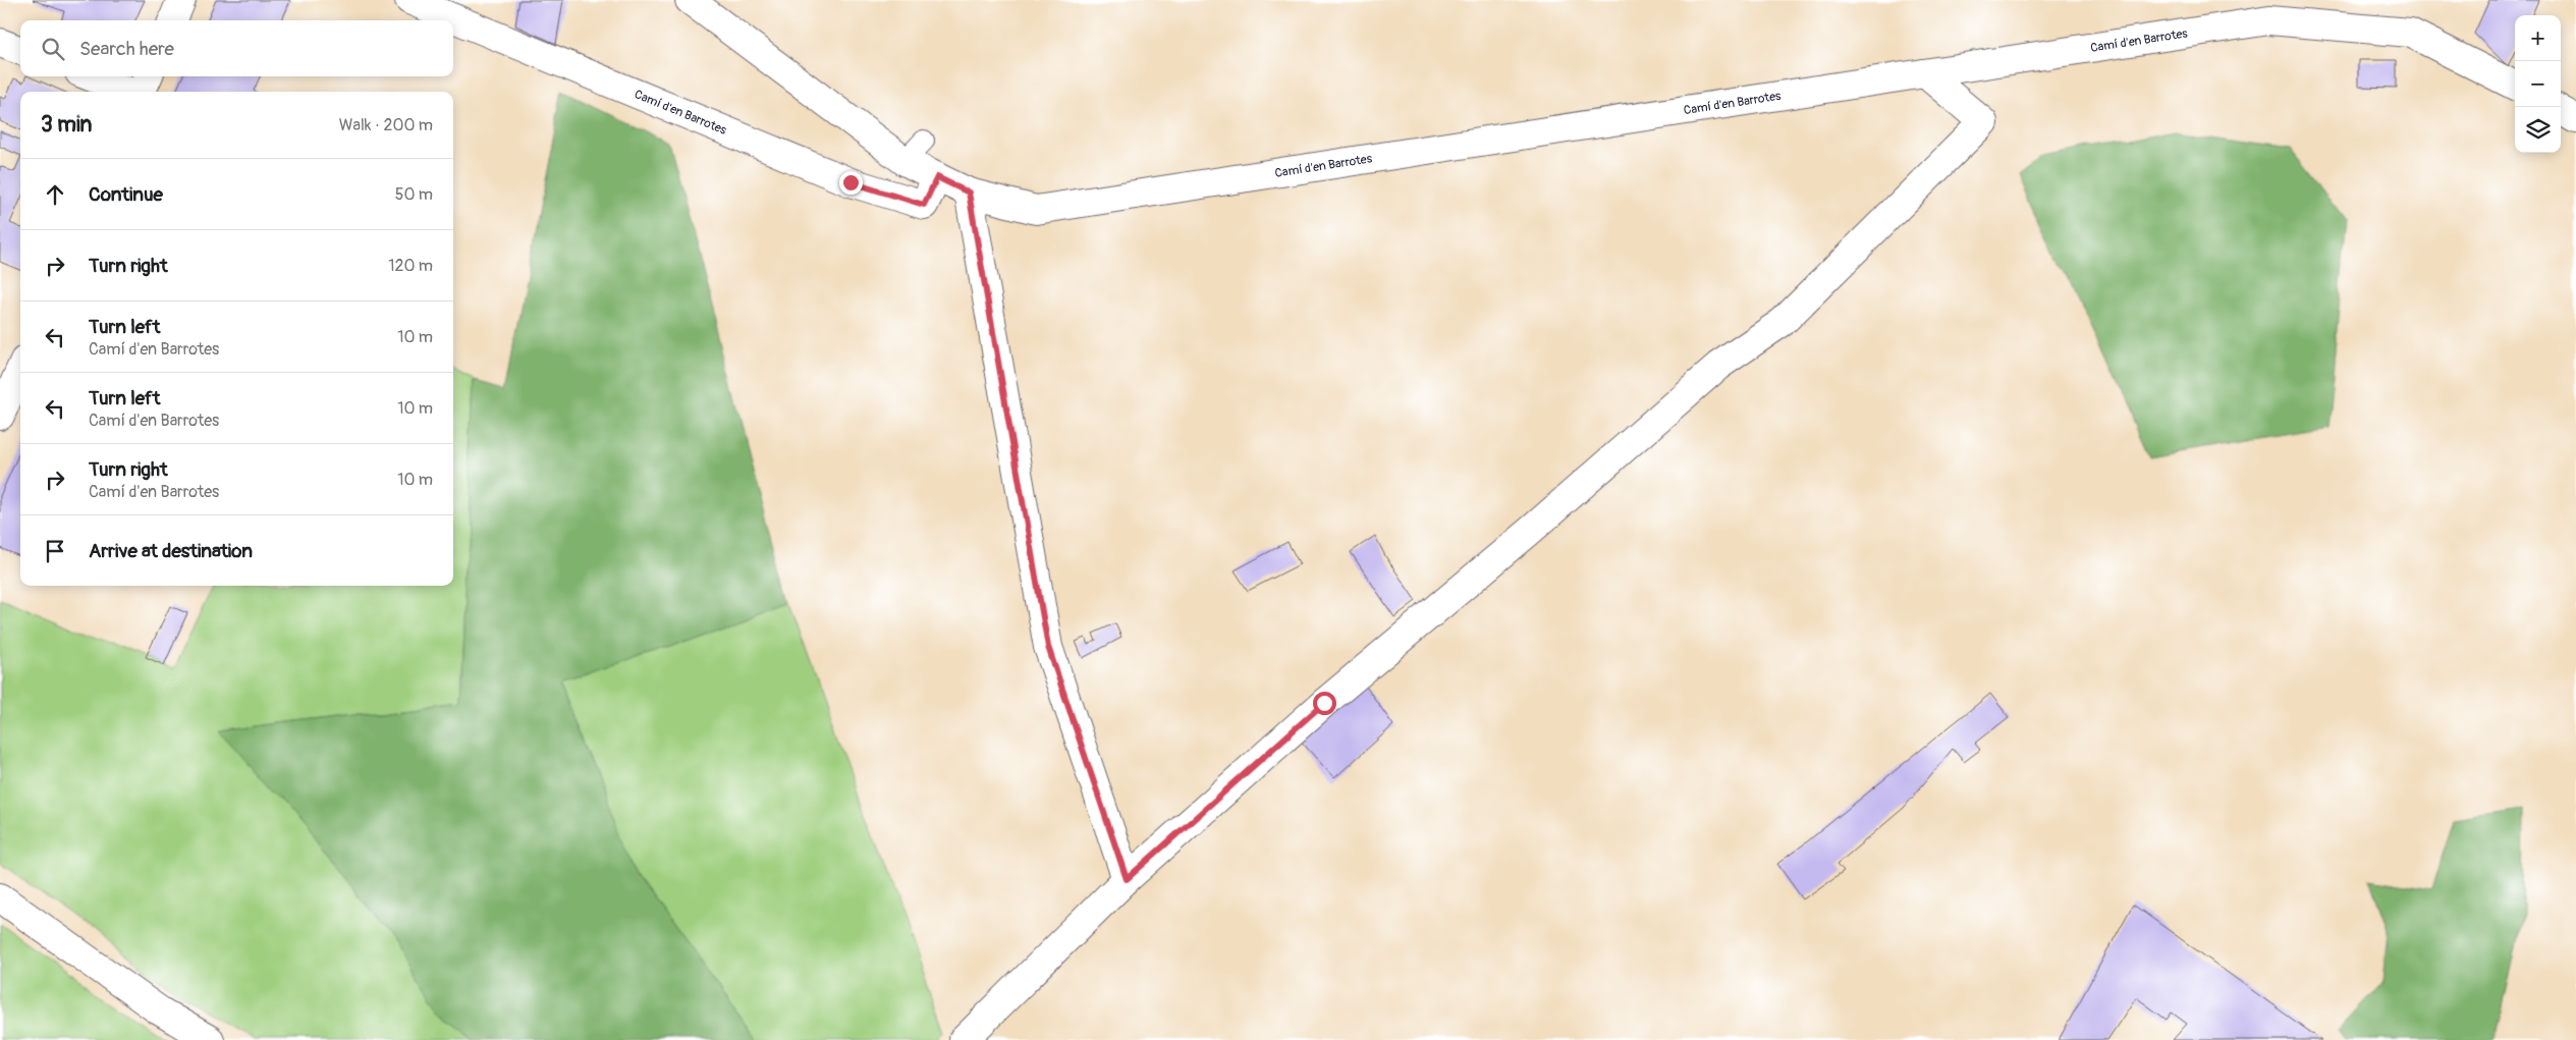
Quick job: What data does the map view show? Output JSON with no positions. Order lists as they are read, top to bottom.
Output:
{
  "streets": {
    "street": ["Camí d'en Barrotes"]
  },
  "page": {
    "map_buttons": ["+", "−"],
    "search": "Search here",
    "heading": ["3 min", "Walk · 200 m"],
    "list": [
      ["Continue", "50 m"],
      ["Turn right", "120 m"],
      ["Turn left", "Camí d'en Barrotes", "10 m"],
      ["Turn left", "Camí d'en Barrotes", "10 m"],
      ["Turn right", "Camí d'en Barrotes", "10 m"],
      "Arrive at destination"
    ]
  }
}
